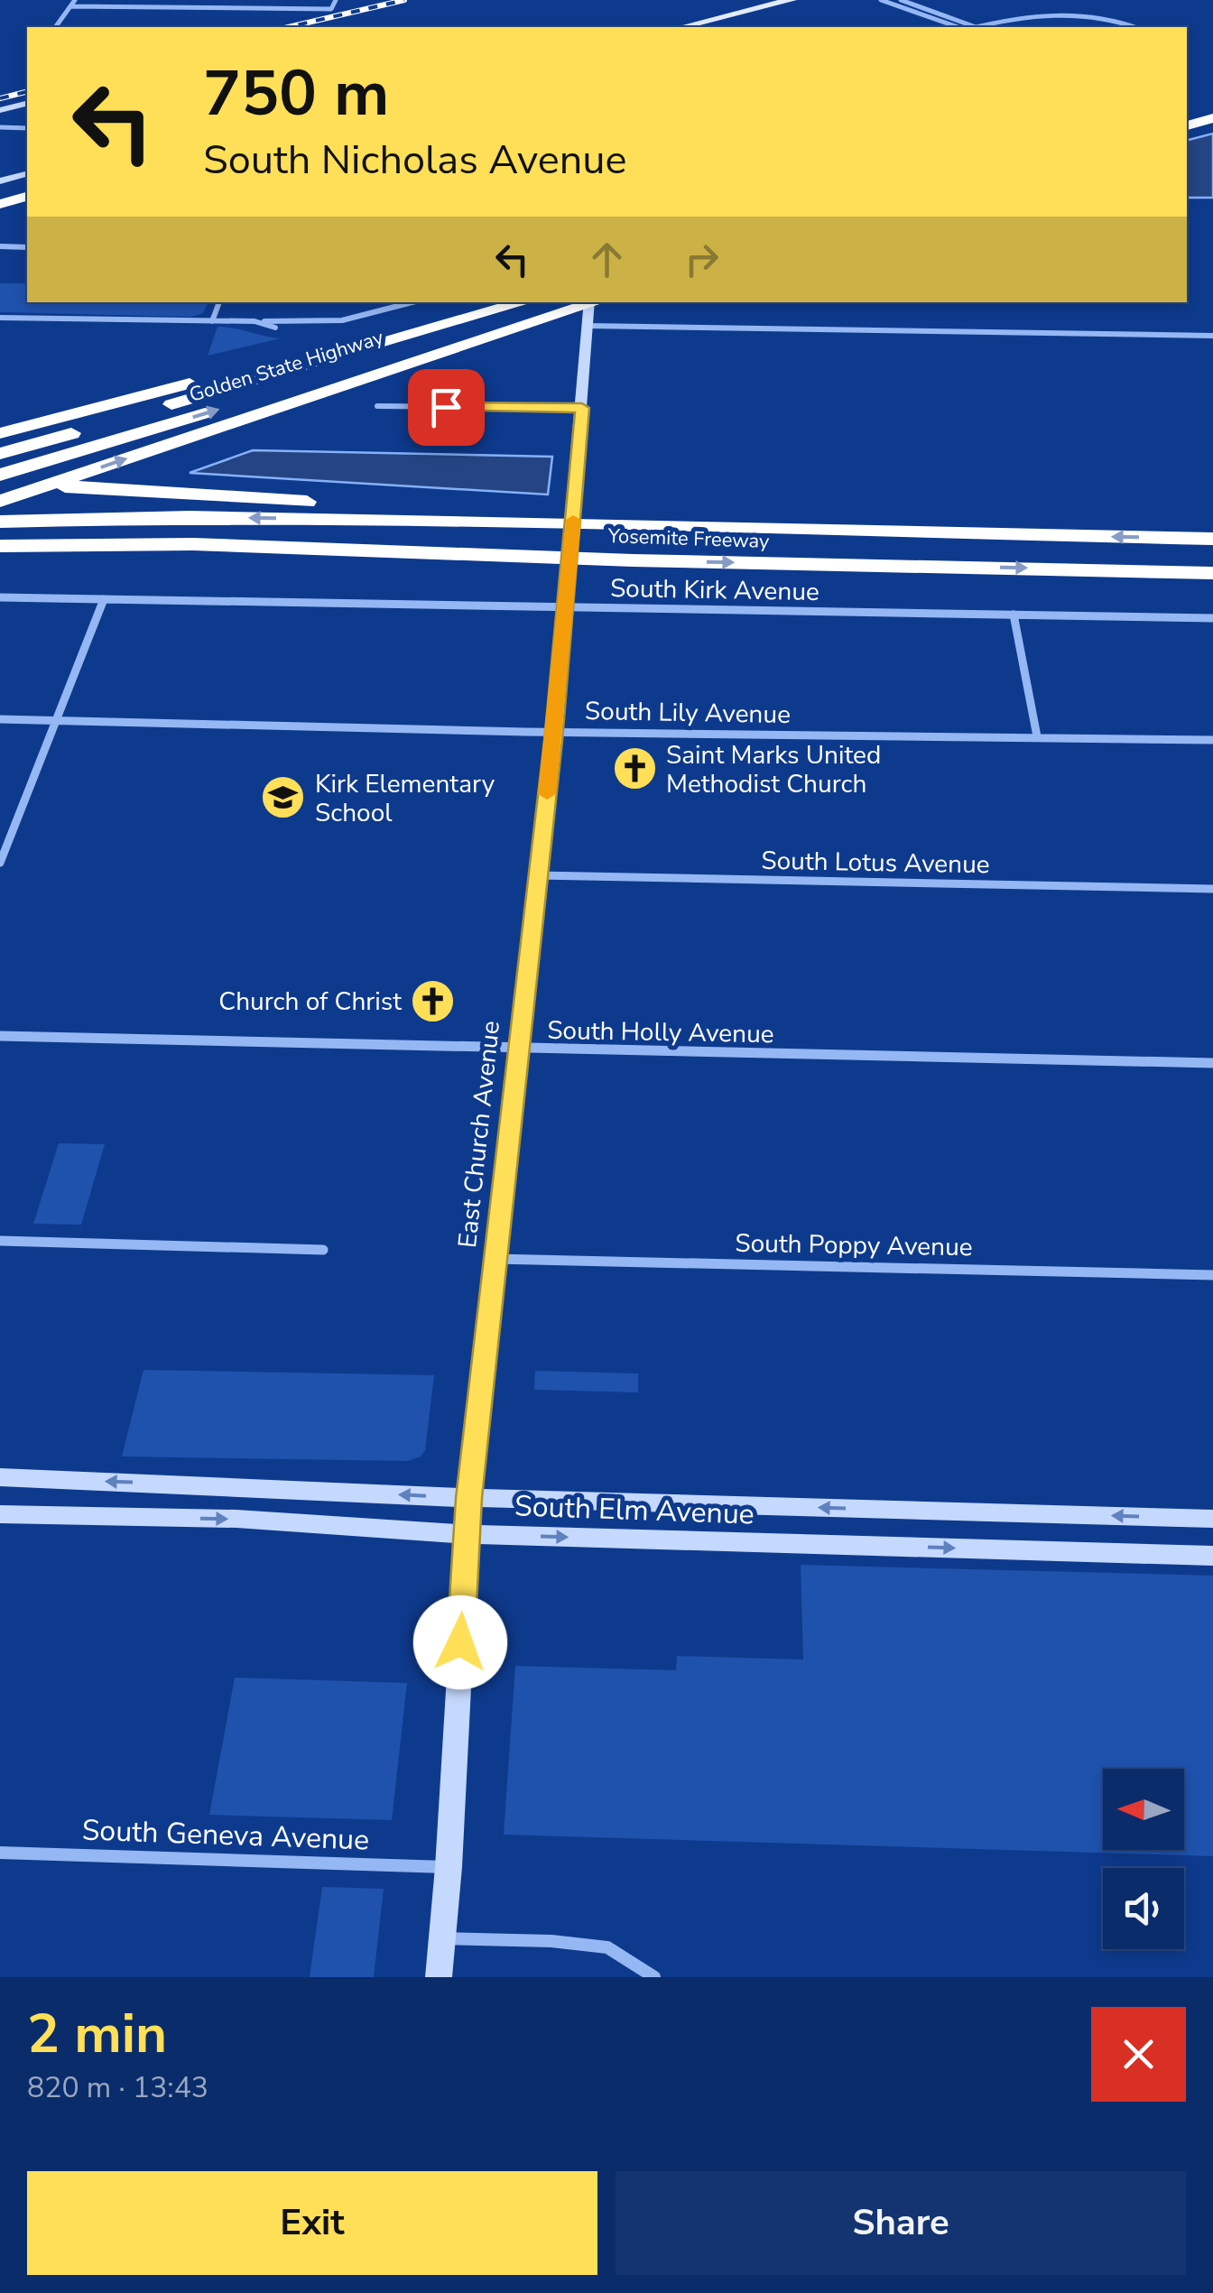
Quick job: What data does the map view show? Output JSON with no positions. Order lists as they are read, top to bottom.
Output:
{
  "streets": {
    "highway": ["Golden State Highway", "Yosemite Freeway"],
    "street": [
      "South Kirk Avenue",
      "South Lily Avenue",
      "South Lotus Avenue",
      "South Holly Avenue",
      "East Church Avenue",
      "South Poppy Avenue",
      "South Elm Avenue",
      "South Geneva Avenue"
    ]
  },
  "crossings": [
    ["South Kirk Avenue", "East Church Avenue"],
    ["South Lily Avenue", "East Church Avenue"],
    ["South Lotus Avenue", "East Church Avenue"],
    ["South Holly Avenue", "East Church Avenue"],
    ["East Church Avenue", "South Poppy Avenue"],
    ["East Church Avenue", "South Elm Avenue"],
    ["East Church Avenue", "South Geneva Avenue"]
  ],
  "places": {
    "church": ["Saint Marks United Methodist Church", "Church of Christ"],
    "school or university": ["Kirk Elementary School"]
  },
  "north": "left",
  "page": {
    "turn": ["750 m", "South Nicholas Avenue"],
    "heading": ["2 min", "820 m · 13:43"],
    "buttons": ["Exit", "Share"]
  }
}
